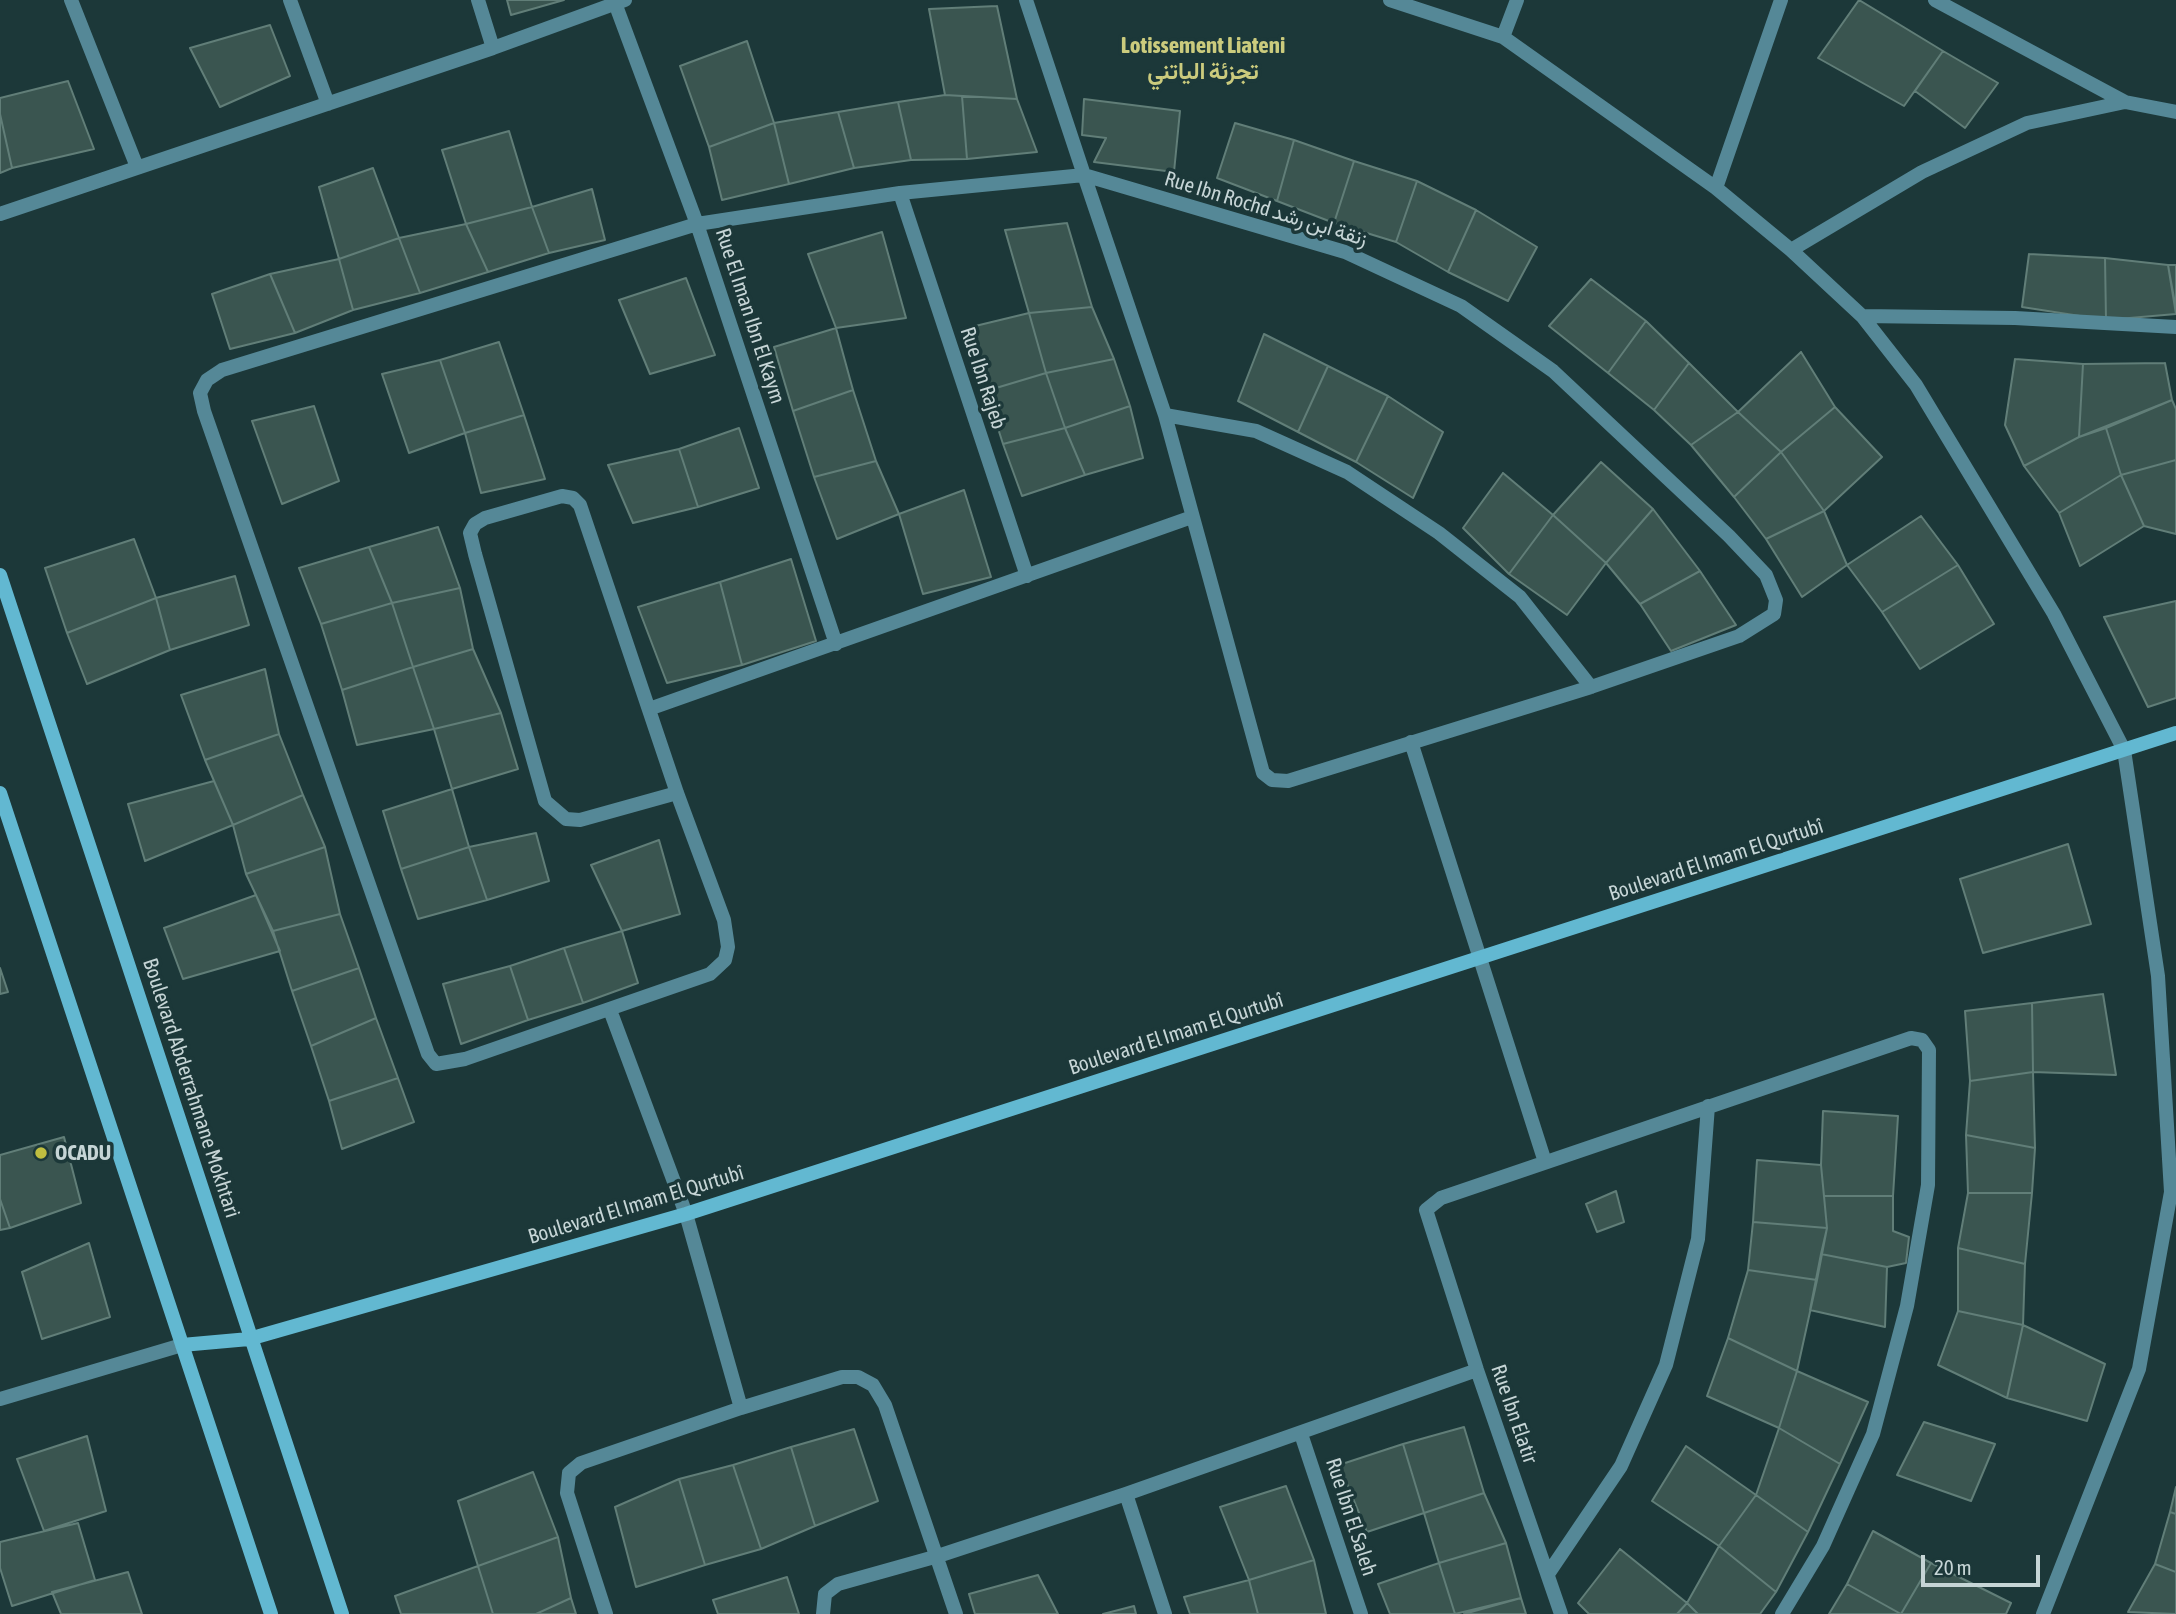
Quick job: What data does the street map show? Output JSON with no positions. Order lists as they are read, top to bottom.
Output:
{
  "streets": {
    "street": [
      "Rue Ibn Rochd زنقة ابن رشد",
      "Rue El Iman Ibn El Kaym",
      "Rue Ibn Rajeb",
      "Boulevard El Imam El Qurtubî",
      "Boulevard Abderrahmane Mokhtari",
      "Rue Ibn Elatir",
      "Rue Ibn El Saleh"
    ]
  },
  "crossings": [
    ["Rue Ibn Rochd زنقة ابن رشد", "Rue El Iman Ibn El Kaym"],
    ["Rue Ibn Rochd زنقة ابن رشد", "Rue Ibn Rajeb"],
    ["Boulevard El Imam El Qurtubî", "Boulevard Abderrahmane Mokhtari"]
  ],
  "districts": ["Lotissement Liateni تجزئة الياتني"],
  "places": ["OCADU"],
  "scale_bar": "20 m"
}
